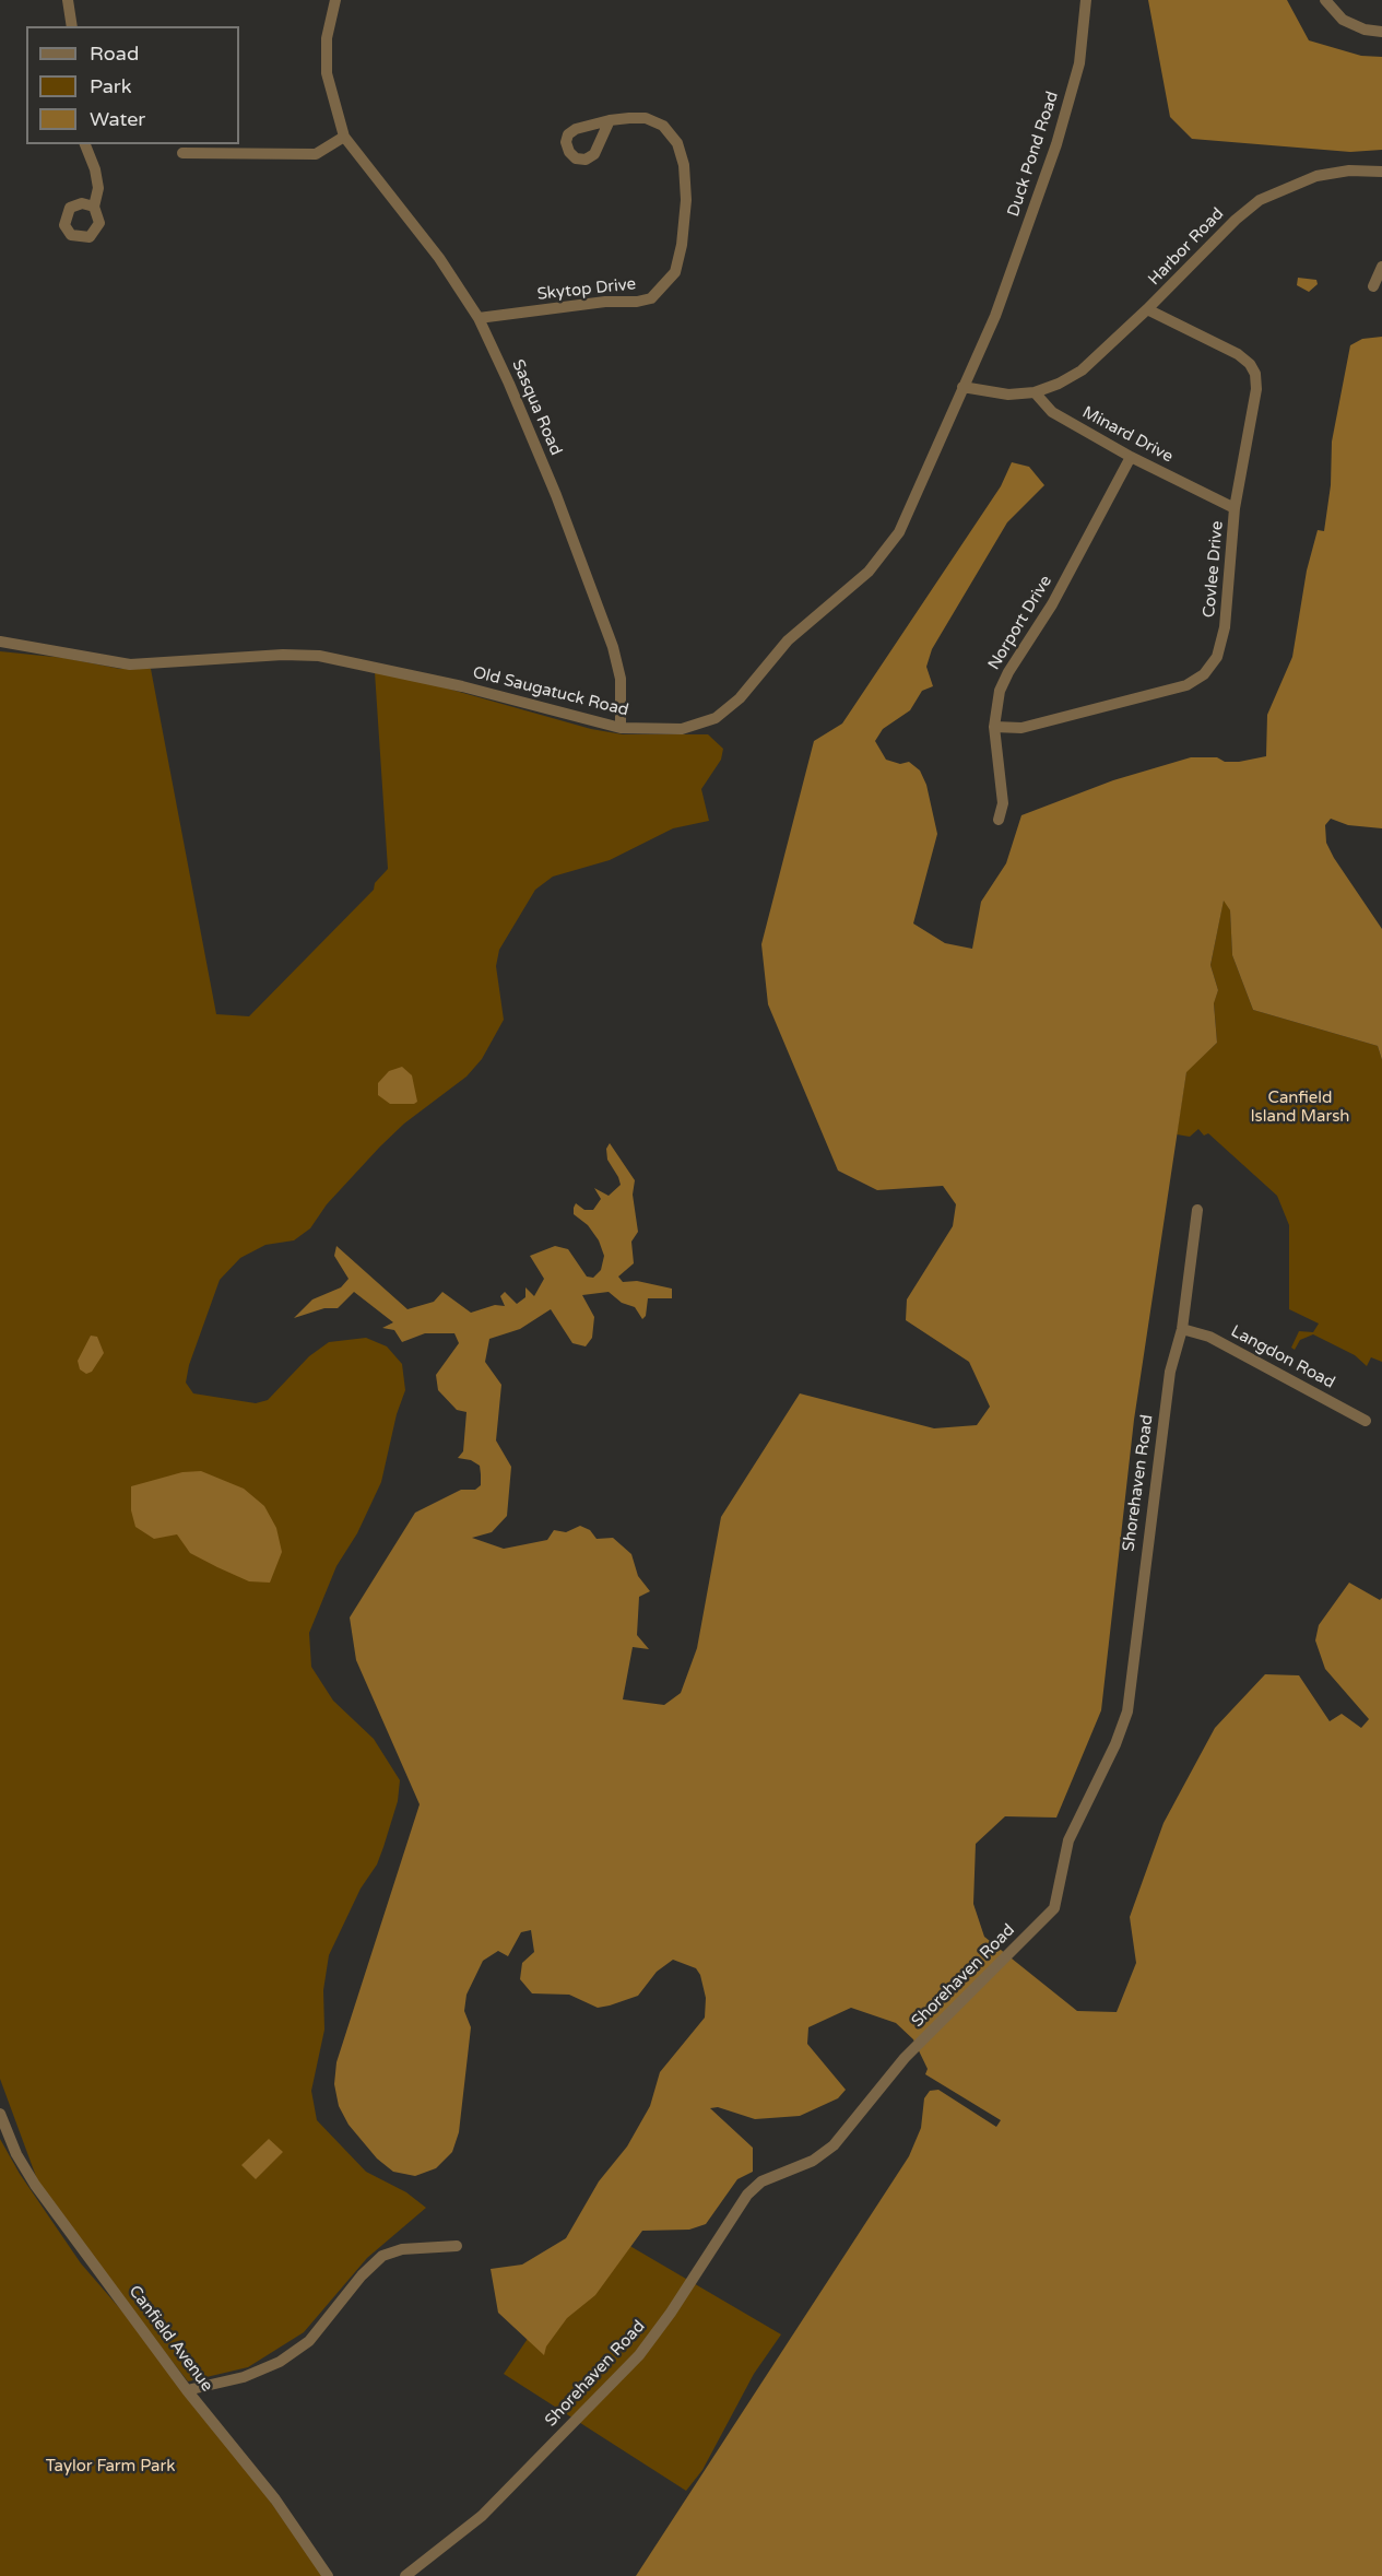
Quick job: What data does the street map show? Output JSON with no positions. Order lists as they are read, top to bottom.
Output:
{
  "streets": {
    "street": [
      "Duck Pond Road",
      "Harbor Road",
      "Skytop Drive",
      "Sasqua Road",
      "Minard Drive",
      "Covlee Drive",
      "Norport Drive",
      "Old Saugatuck Road",
      "Langdon Road",
      "Shorehaven Road",
      "Canfield Avenue"
    ]
  },
  "crossings": [
    ["Duck Pond Road", "Old Saugatuck Road"],
    ["Harbor Road", "Minard Drive"],
    ["Harbor Road", "Covlee Drive"],
    ["Skytop Drive", "Sasqua Road"],
    ["Sasqua Road", "Old Saugatuck Road"],
    ["Minard Drive", "Covlee Drive"],
    ["Minard Drive", "Norport Drive"],
    ["Covlee Drive", "Norport Drive"],
    ["Langdon Road", "Shorehaven Road"]
  ],
  "parks": ["Canfield Island Marsh", "Taylor Farm Park"],
  "legend": ["Road", "Park", "Water"]
}
